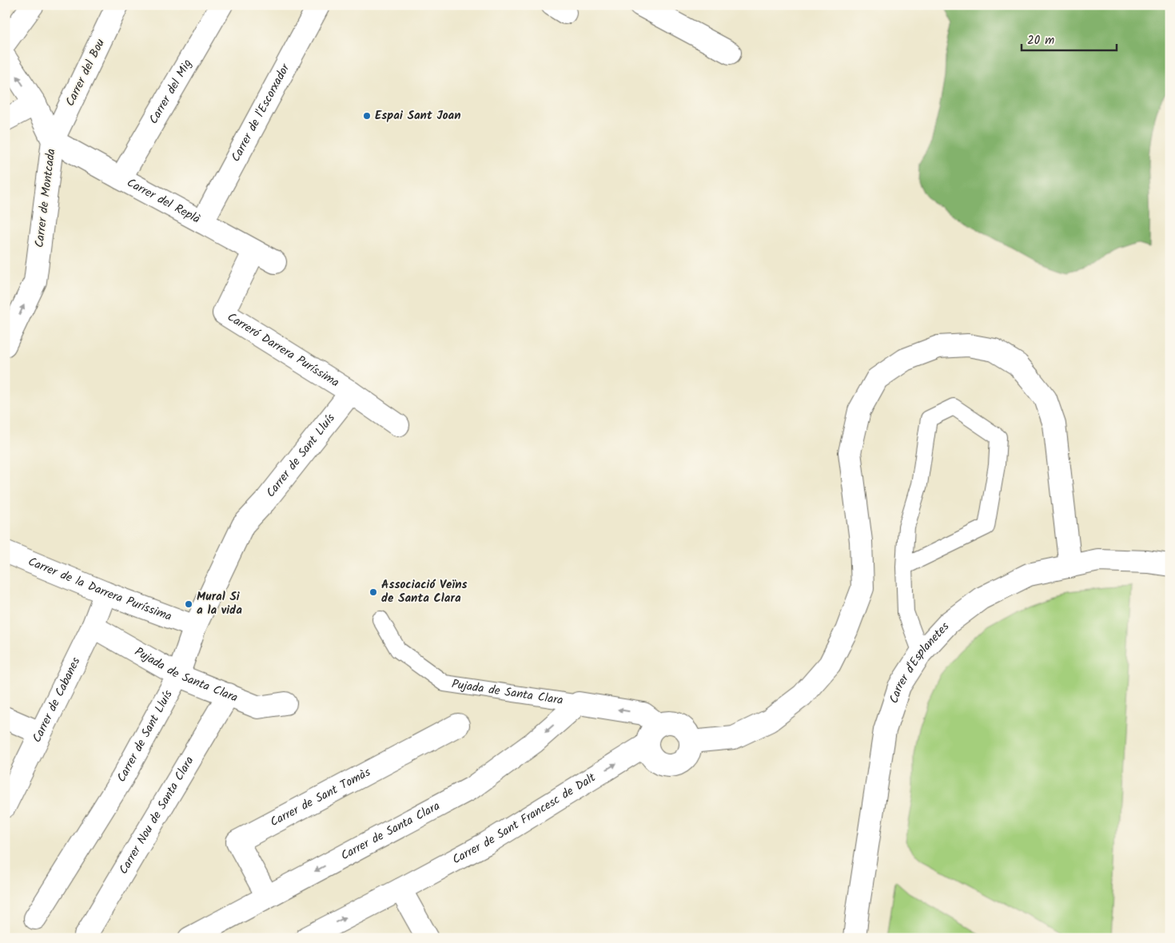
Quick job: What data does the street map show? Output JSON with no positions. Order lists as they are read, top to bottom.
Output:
{
  "streets": {
    "street": [
      "Carrer del Bou",
      "Carrer del Mig",
      "Carrer de l'Escorxador",
      "Carrer de Montcada",
      "Carrer del Replà",
      "Carreró Darrera Puríssima",
      "Carrer de Sant Lluís",
      "Carrer de la Darrera Puríssima",
      "Carrer d'Esplanetes",
      "Pujada de Santa Clara",
      "Carrer de Cabanes",
      "Carrer de Sant Tomàs",
      "Carrer Nou de Santa Clara",
      "Carrer de Sant Francesc de Dalt",
      "Carrer de Santa Clara"
    ]
  },
  "crossings": [
    ["Carrer del Bou", "Carrer de Montcada"],
    ["Carrer del Bou", "Carrer del Replà"],
    ["Carrer del Mig", "Carrer del Replà"],
    ["Carrer de l'Escorxador", "Carrer del Replà"],
    ["Carrer de Montcada", "Carrer del Replà"],
    ["Carrer del Replà", "Carreró Darrera Puríssima"],
    ["Carreró Darrera Puríssima", "Carrer de Sant Lluís"],
    ["Carrer de Sant Lluís", "Carrer de la Darrera Puríssima"],
    ["Carrer de Sant Lluís", "Pujada de Santa Clara"],
    ["Carrer de la Darrera Puríssima", "Carrer de Cabanes"],
    ["Pujada de Santa Clara", "Carrer de Cabanes"],
    ["Pujada de Santa Clara", "Carrer Nou de Santa Clara"],
    ["Pujada de Santa Clara", "Carrer de Sant Francesc de Dalt"],
    ["Pujada de Santa Clara", "Carrer de Santa Clara"],
    ["Carrer de Sant Tomàs", "Carrer de Santa Clara"]
  ],
  "one_way": ["Carrer de Montcada", "Carrer de Sant Francesc de Dalt", "Carrer de Santa Clara"],
  "places": ["Espai Sant Joan", "Associació Veïns de Santa Clara", "Mural Si a la vida"],
  "scale_bar": "20 m"
}
